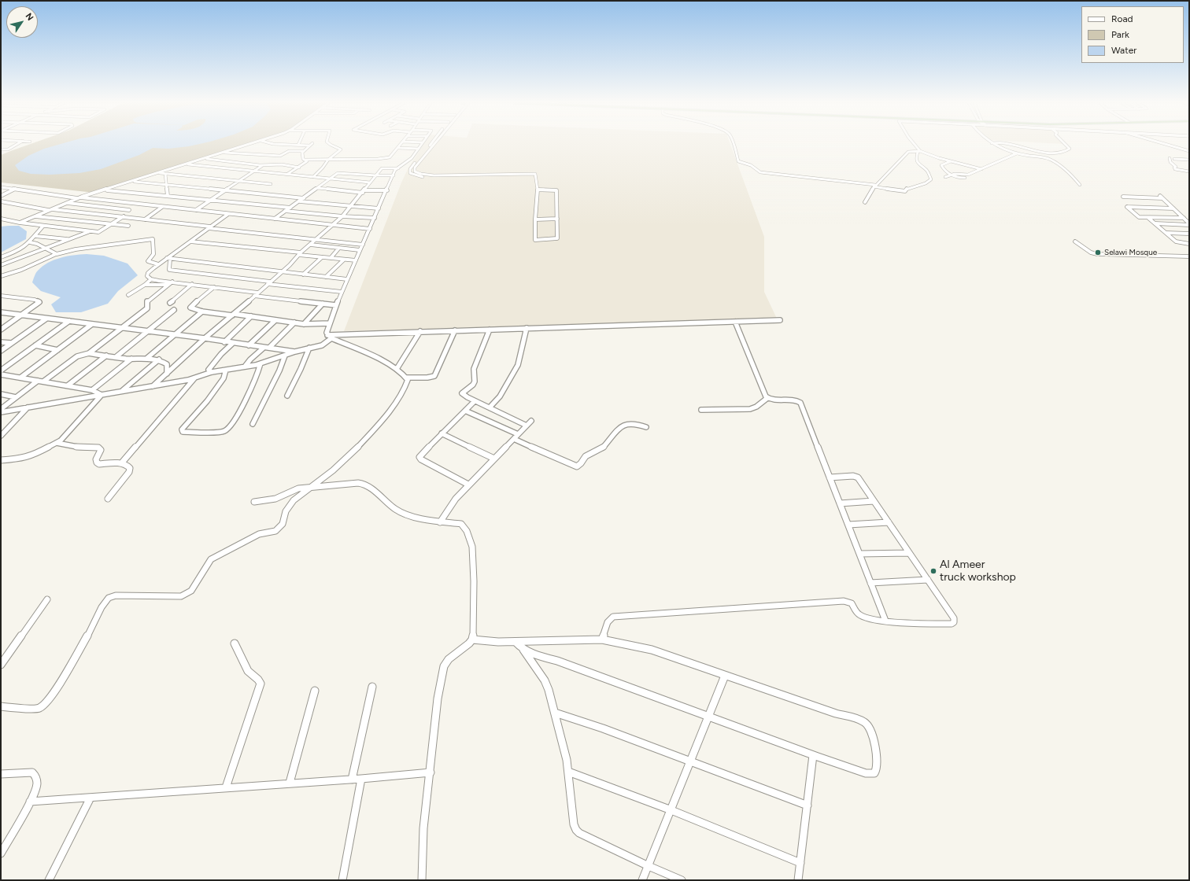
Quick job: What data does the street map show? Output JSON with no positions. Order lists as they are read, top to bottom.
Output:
{
  "places": ["Selawi Mosque", "Al Ameer truck workshop"],
  "legend": ["Road", "Park", "Water"],
  "north": "top right"
}
